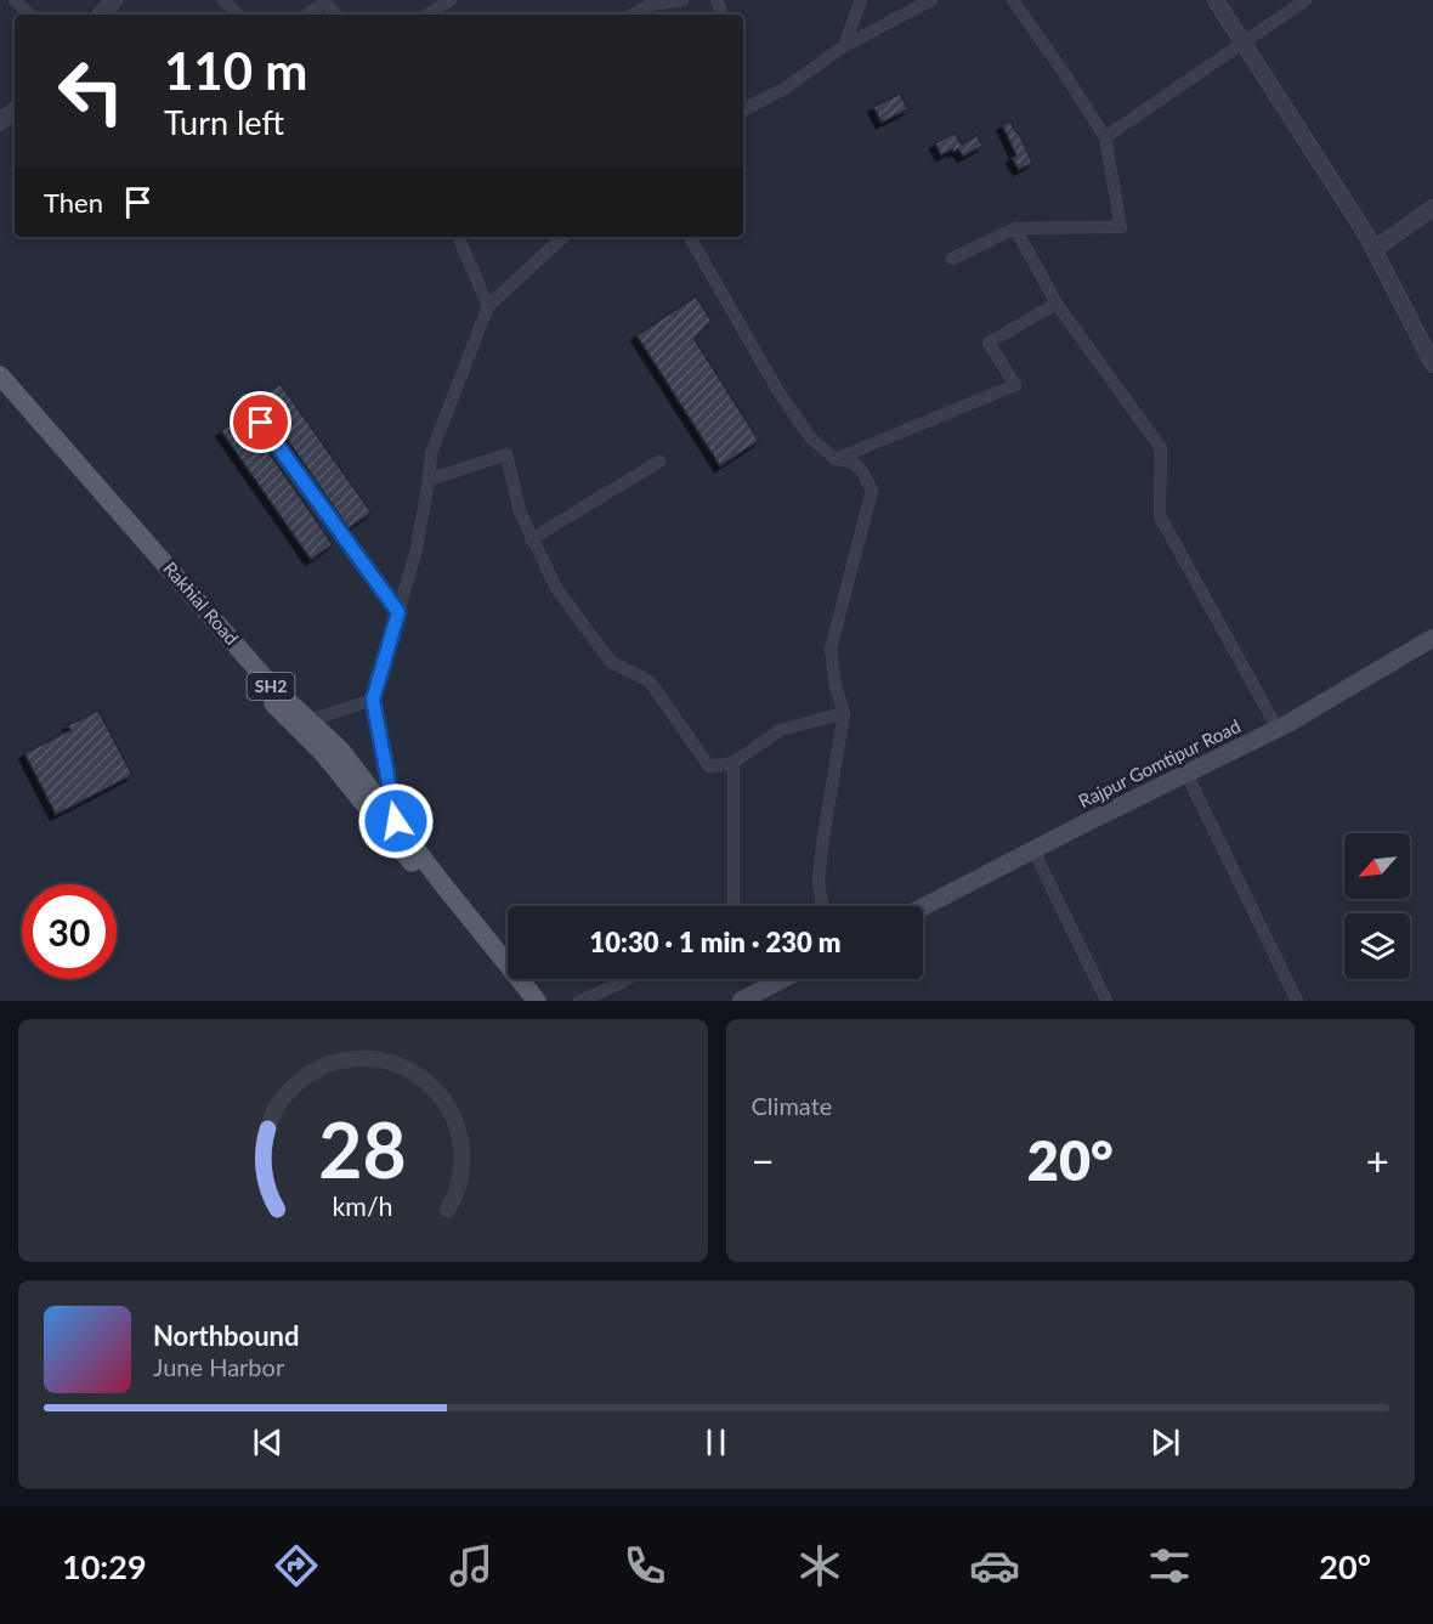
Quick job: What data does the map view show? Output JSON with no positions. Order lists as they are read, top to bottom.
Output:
{
  "streets": {
    "main road": ["Rakhial Road", "SH2", "Rajpur Gomtipur Road"]
  },
  "north": "bottom left",
  "page": {
    "turn": ["110 m", "Turn left"],
    "then": "Then",
    "limit": "30",
    "trip": "10:30 · 1 min · 230 m",
    "tile": "Climate",
    "heat": ["−", "20°", "+"],
    "song": ["Northbound", "June Harbor"],
    "tabs": ["10:29", "20°"],
    "gauge": ["28", "km/h"]
  }
}
